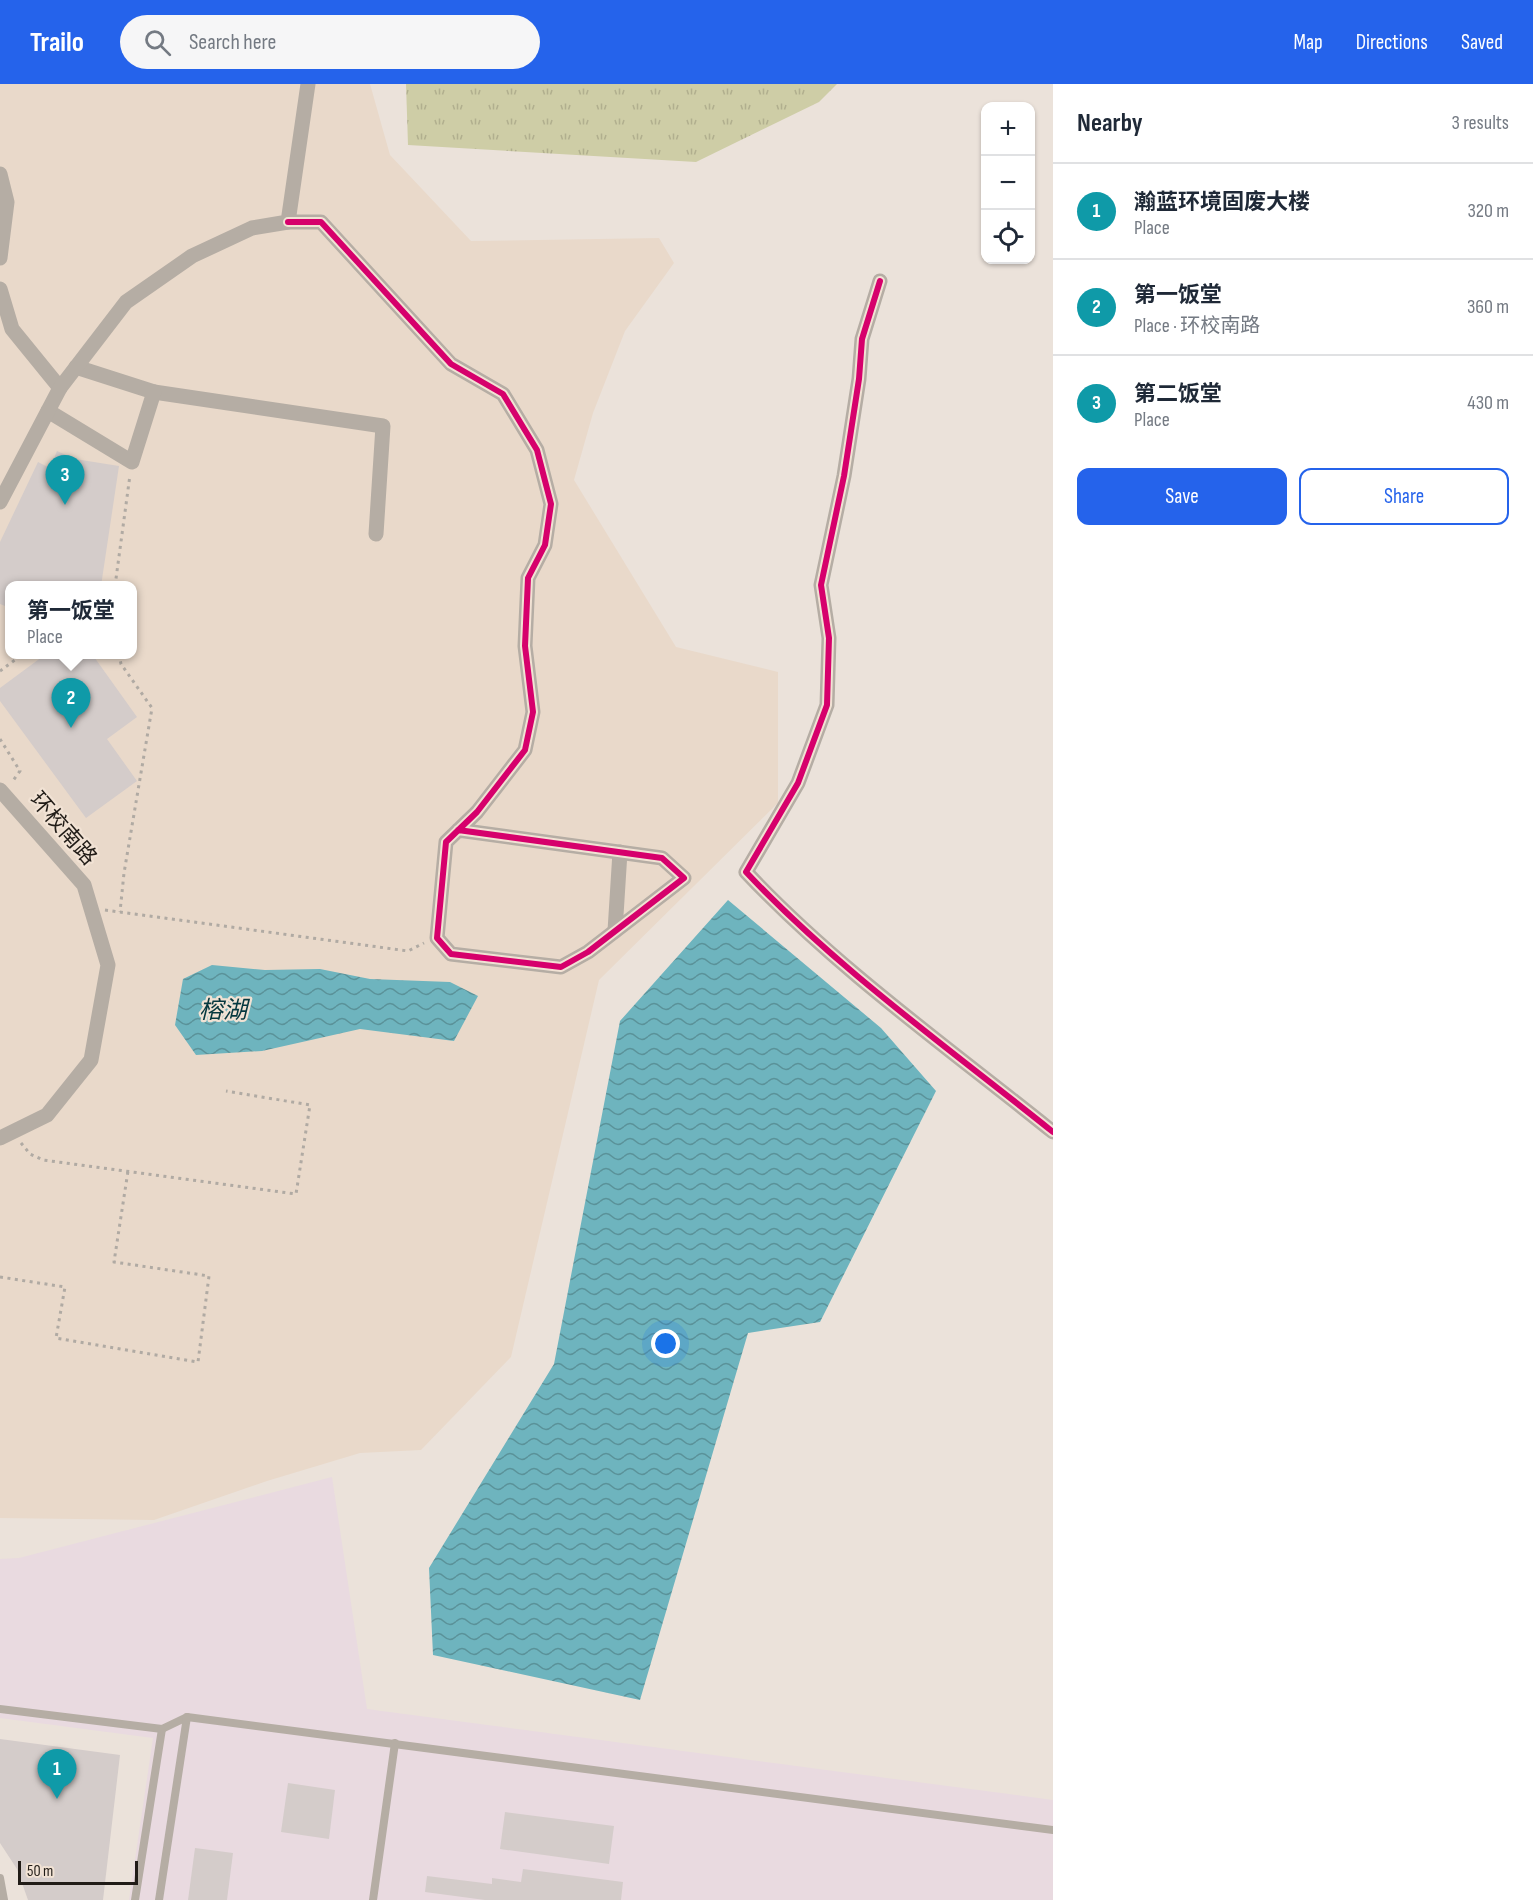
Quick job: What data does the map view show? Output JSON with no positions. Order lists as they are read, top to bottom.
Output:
{
  "streets": {
    "street": ["环校南路"]
  },
  "water": ["榕湖"],
  "scale_bar": "50 m",
  "page": {
    "header": "Trailo",
    "search": "Search here",
    "nav": ["Map", "Directions", "Saved"],
    "heading": ["Nearby", "3 results"],
    "map_buttons": ["+", "−"],
    "list": [
      {
        "mark": "1",
        "name": "瀚蓝环境固废大楼",
        "note": "Place",
        "value": "320 m"
      },
      {
        "mark": "2",
        "name": "第一饭堂",
        "note": "Place · 环校南路",
        "value": "360 m"
      },
      {
        "mark": "3",
        "name": "第二饭堂",
        "note": "Place",
        "value": "430 m"
      }
    ],
    "buttons": ["Save", "Share"],
    "pins": ["3", "2", "1"],
    "popup": ["第一饭堂", "Place"],
    "scale": "50 m"
  }
}
